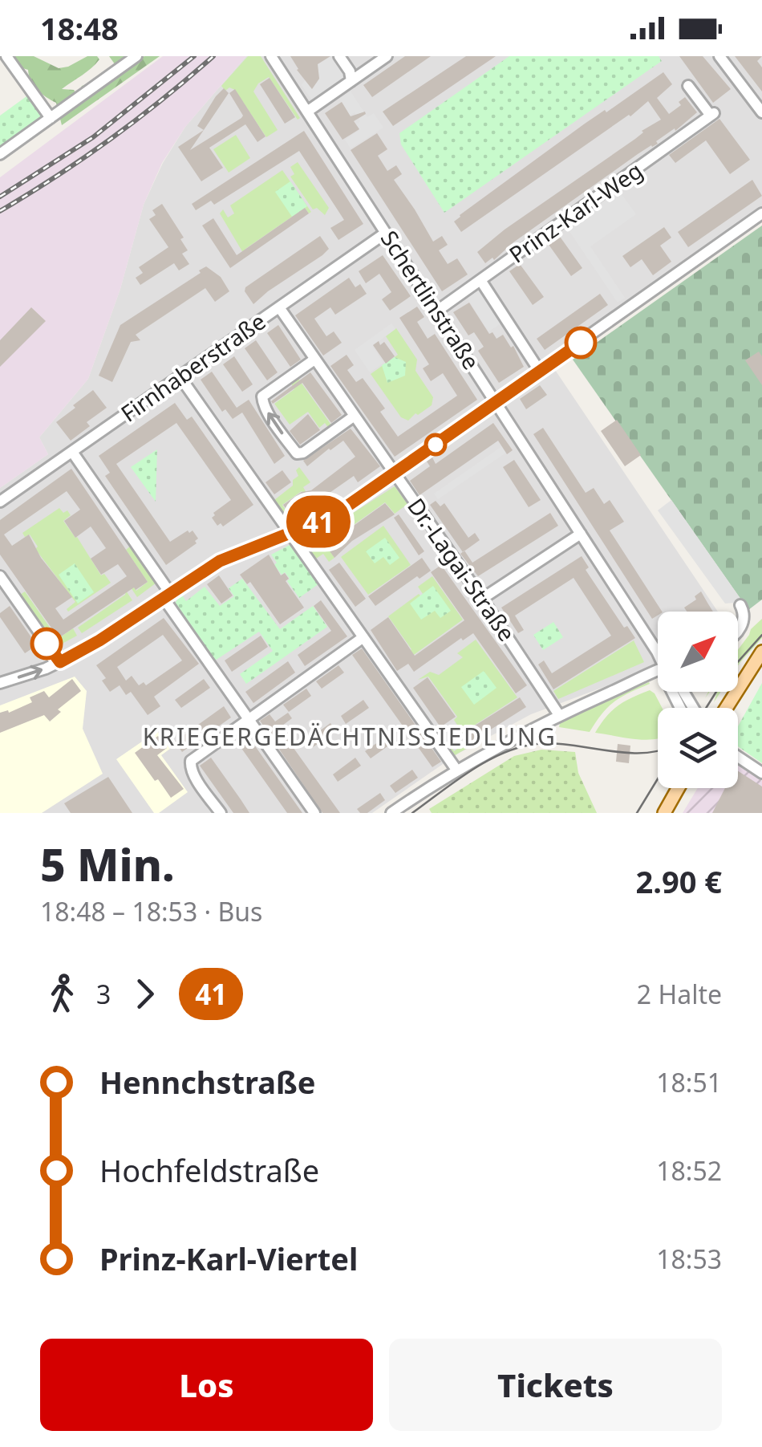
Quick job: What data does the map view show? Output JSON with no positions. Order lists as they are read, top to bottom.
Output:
{
  "streets": {
    "street": [
      "Prinz-Karl-Weg",
      "Schertlinstraße",
      "Firnhaberstraße",
      "Dr.-Lagai-Straße"
    ]
  },
  "crossings": [
    ["Prinz-Karl-Weg", "Schertlinstraße"],
    ["Schertlinstraße", "Firnhaberstraße"],
    ["Firnhaberstraße", "Dr.-Lagai-Straße"]
  ],
  "districts": ["KRIEGERGEDÄCHTNISSIEDLUNG"],
  "lines": ["bus line 41"],
  "north": "top right",
  "page": {
    "status": "18:48",
    "on_map": "41",
    "heading": ["5 Min.", "18:48 – 18:53 · Bus", "2.90 €"],
    "legs": ["3", "41", "2 Halte"],
    "list": [
      {
        "name": "Hennchstraße",
        "value": "18:51"
      },
      {
        "name": "Hochfeldstraße",
        "value": "18:52"
      },
      {
        "name": "Prinz-Karl-Viertel",
        "value": "18:53"
      }
    ],
    "buttons": ["Los", "Tickets"]
  }
}
